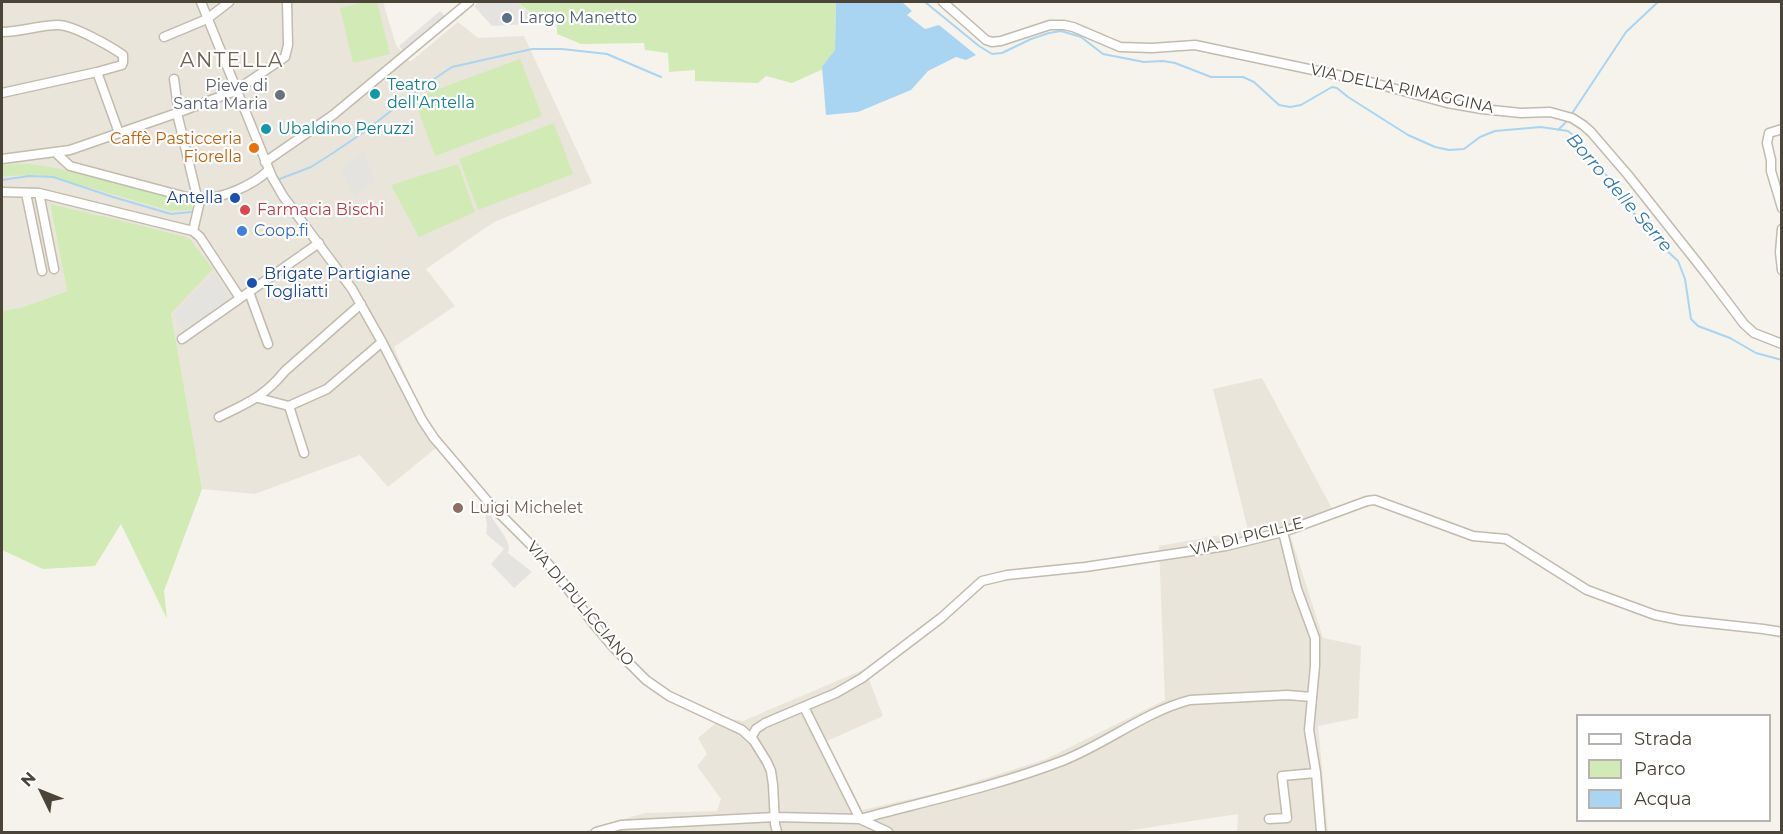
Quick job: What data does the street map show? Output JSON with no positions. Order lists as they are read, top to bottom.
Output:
{
  "streets": {
    "street": ["VIA DELLA RIMAGGINA", "VIA DI PICILLE", "VIA DI PULICCIANO"]
  },
  "crossings": [
    ["VIA DI PICILLE", "VIA DI PULICCIANO"]
  ],
  "districts": ["ANTELLA"],
  "water": ["Borro delle Serre"],
  "places": [
    "Largo Manetto",
    "Teatro dell'Antella",
    "Pieve di Santa Maria",
    "Ubaldino Peruzzi",
    "Caffè Pasticceria Fiorella",
    "Antella",
    "Farmacia Bischi",
    "Coop.fi",
    "Brigate Partigiane Togliatti",
    "Luigi Michelet"
  ],
  "legend": ["Strada", "Parco", "Acqua"],
  "north": "top left"
}
